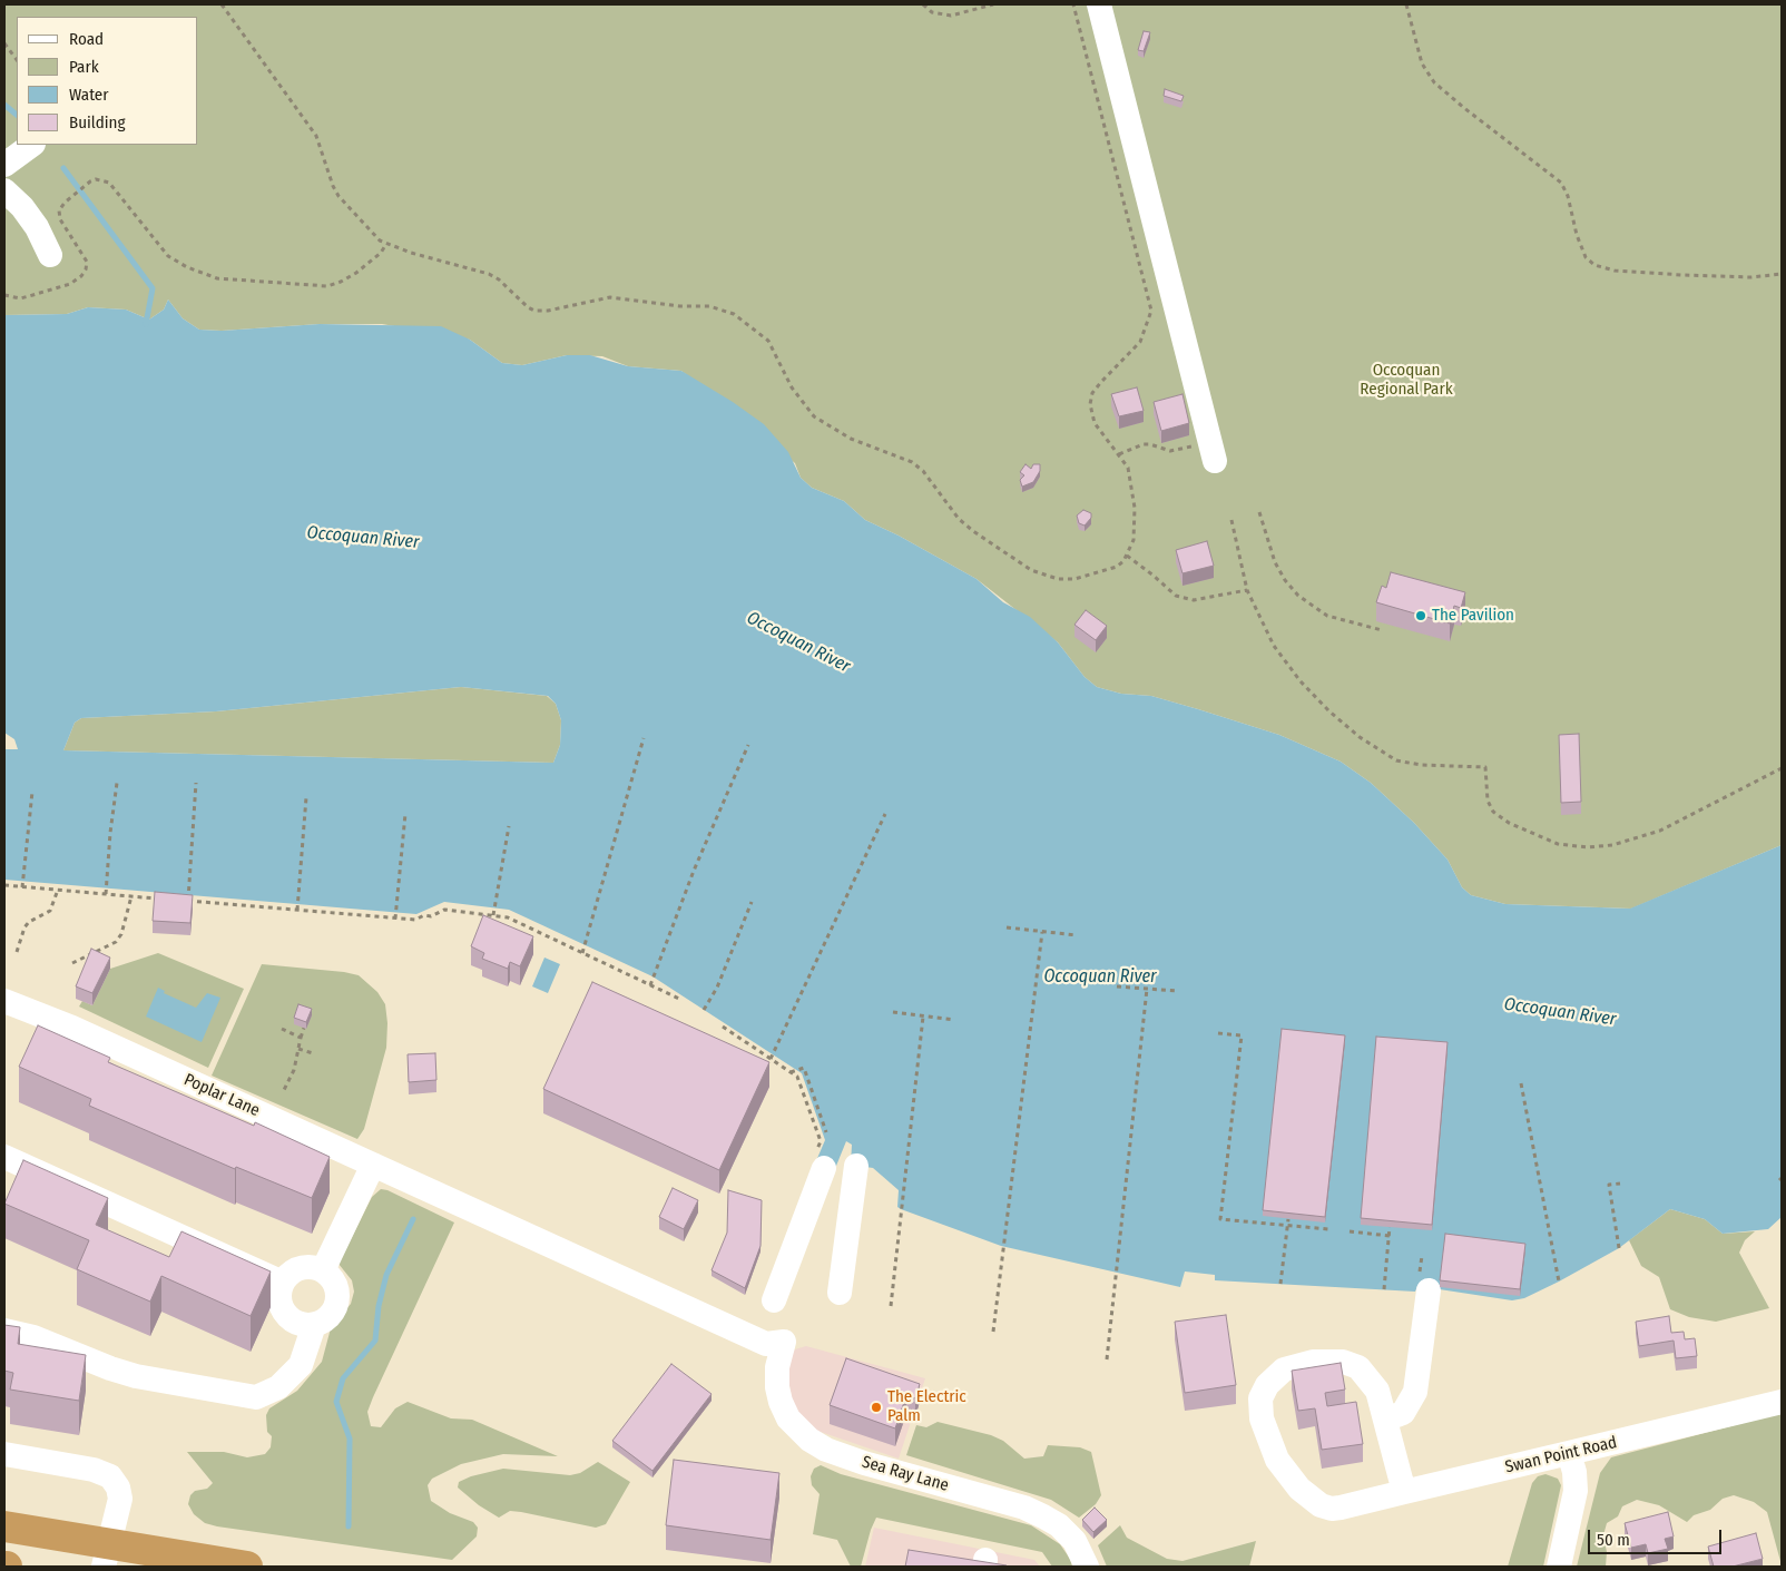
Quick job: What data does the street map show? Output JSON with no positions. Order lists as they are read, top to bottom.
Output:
{
  "streets": {
    "street": ["Poplar Lane", "Swan Point Road", "Sea Ray Lane"]
  },
  "crossings": [
    ["Poplar Lane", "Sea Ray Lane"]
  ],
  "water": ["Occoquan River"],
  "parks": ["Occoquan Regional Park"],
  "places": ["The Pavilion", "The Electric Palm"],
  "legend": [
    "Road",
    "Park",
    "Water",
    "Building"
  ],
  "scale_bar": "50 m"
}
